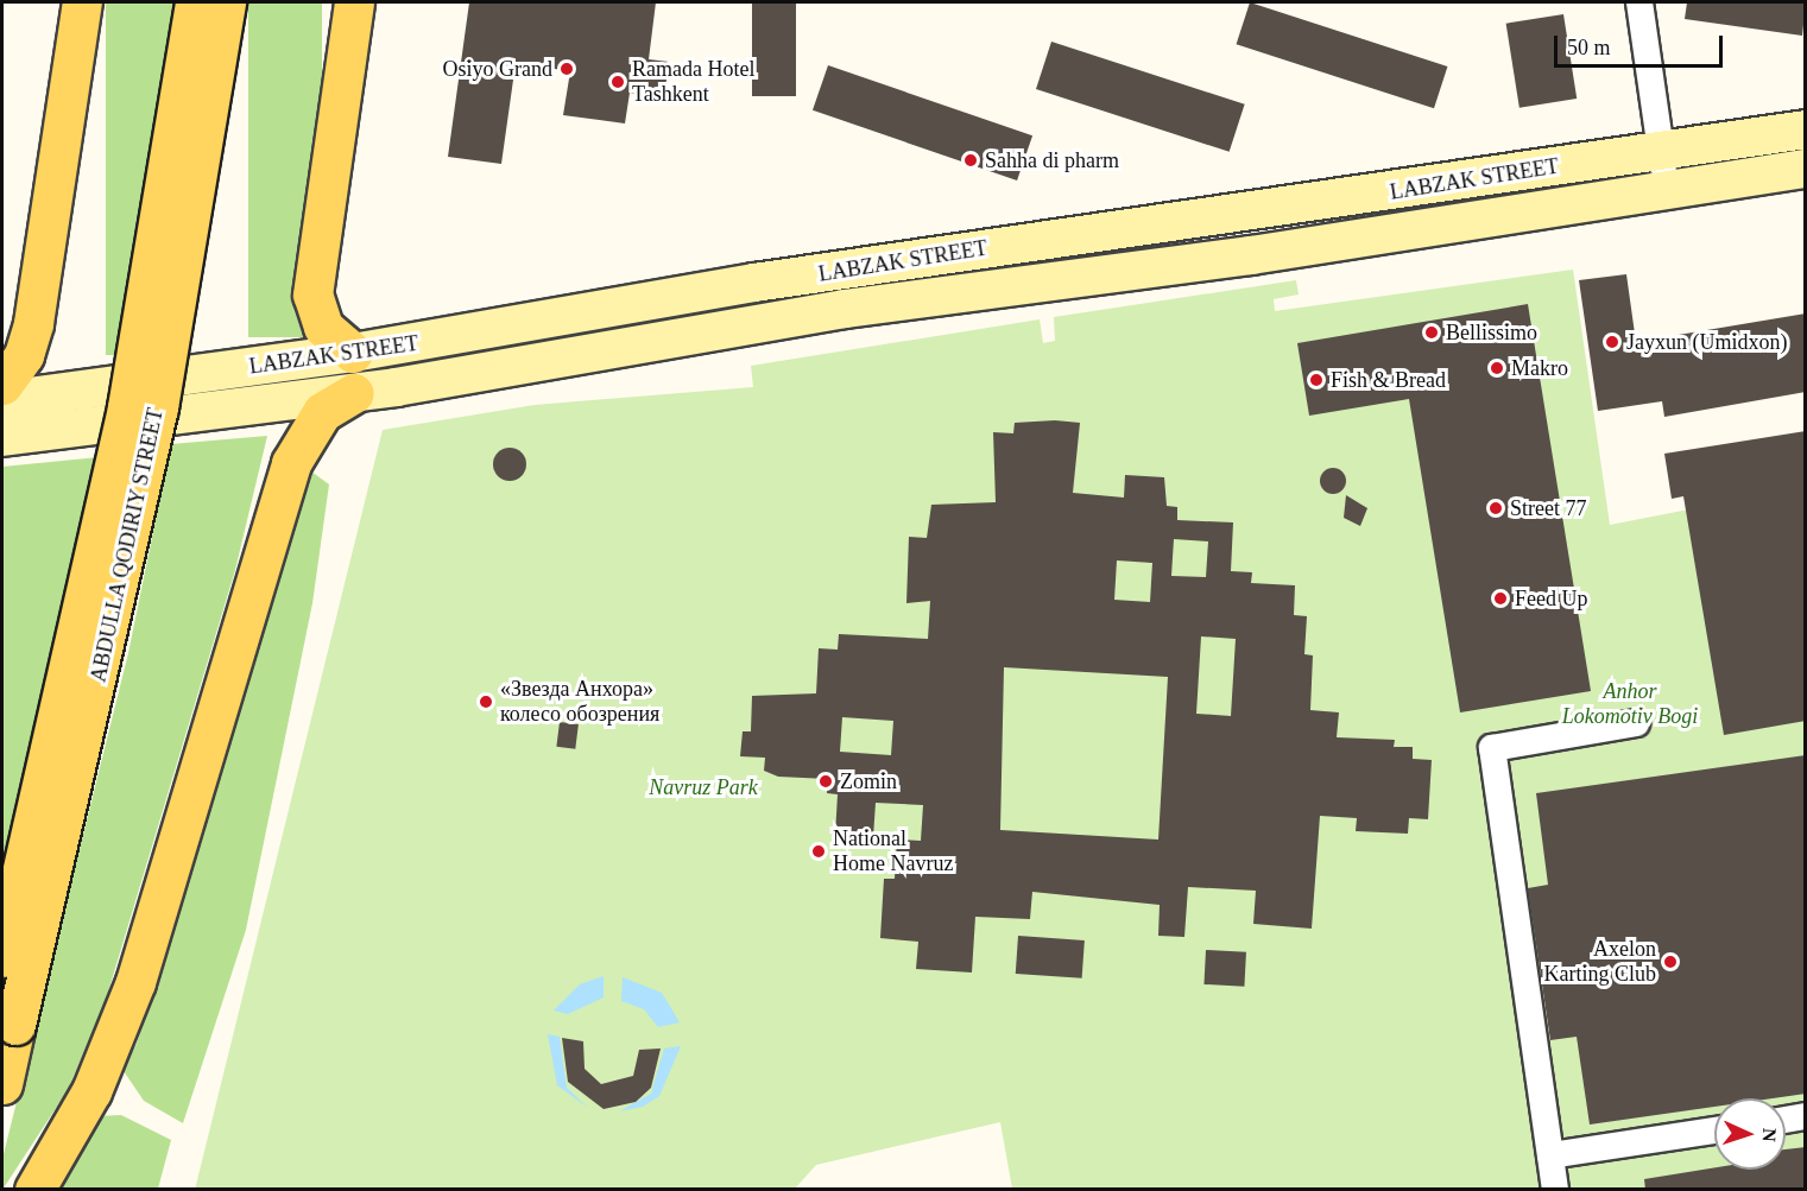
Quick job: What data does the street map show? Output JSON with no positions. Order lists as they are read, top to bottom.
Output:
{
  "streets": {
    "main road": ["LABZAK STREET", "ABDULLA QODIRIY STREET"]
  },
  "parks": ["Anhor Lokomotiv Bogi", "Navruz Park"],
  "places": [
    "Osiyo Grand",
    "Ramada Hotel Tashkent",
    "Sahha di pharm",
    "Bellissimo",
    "Jayxun (Umidxon)",
    "Makro",
    "Fish & Bread",
    "Street 77",
    "Feed Up",
    "«Звезда Анхора» колесо обозрения",
    "Zomin",
    "National Home Navruz",
    "Axelon Karting Club"
  ],
  "scale_bar": "50 m",
  "north": "right"
}
